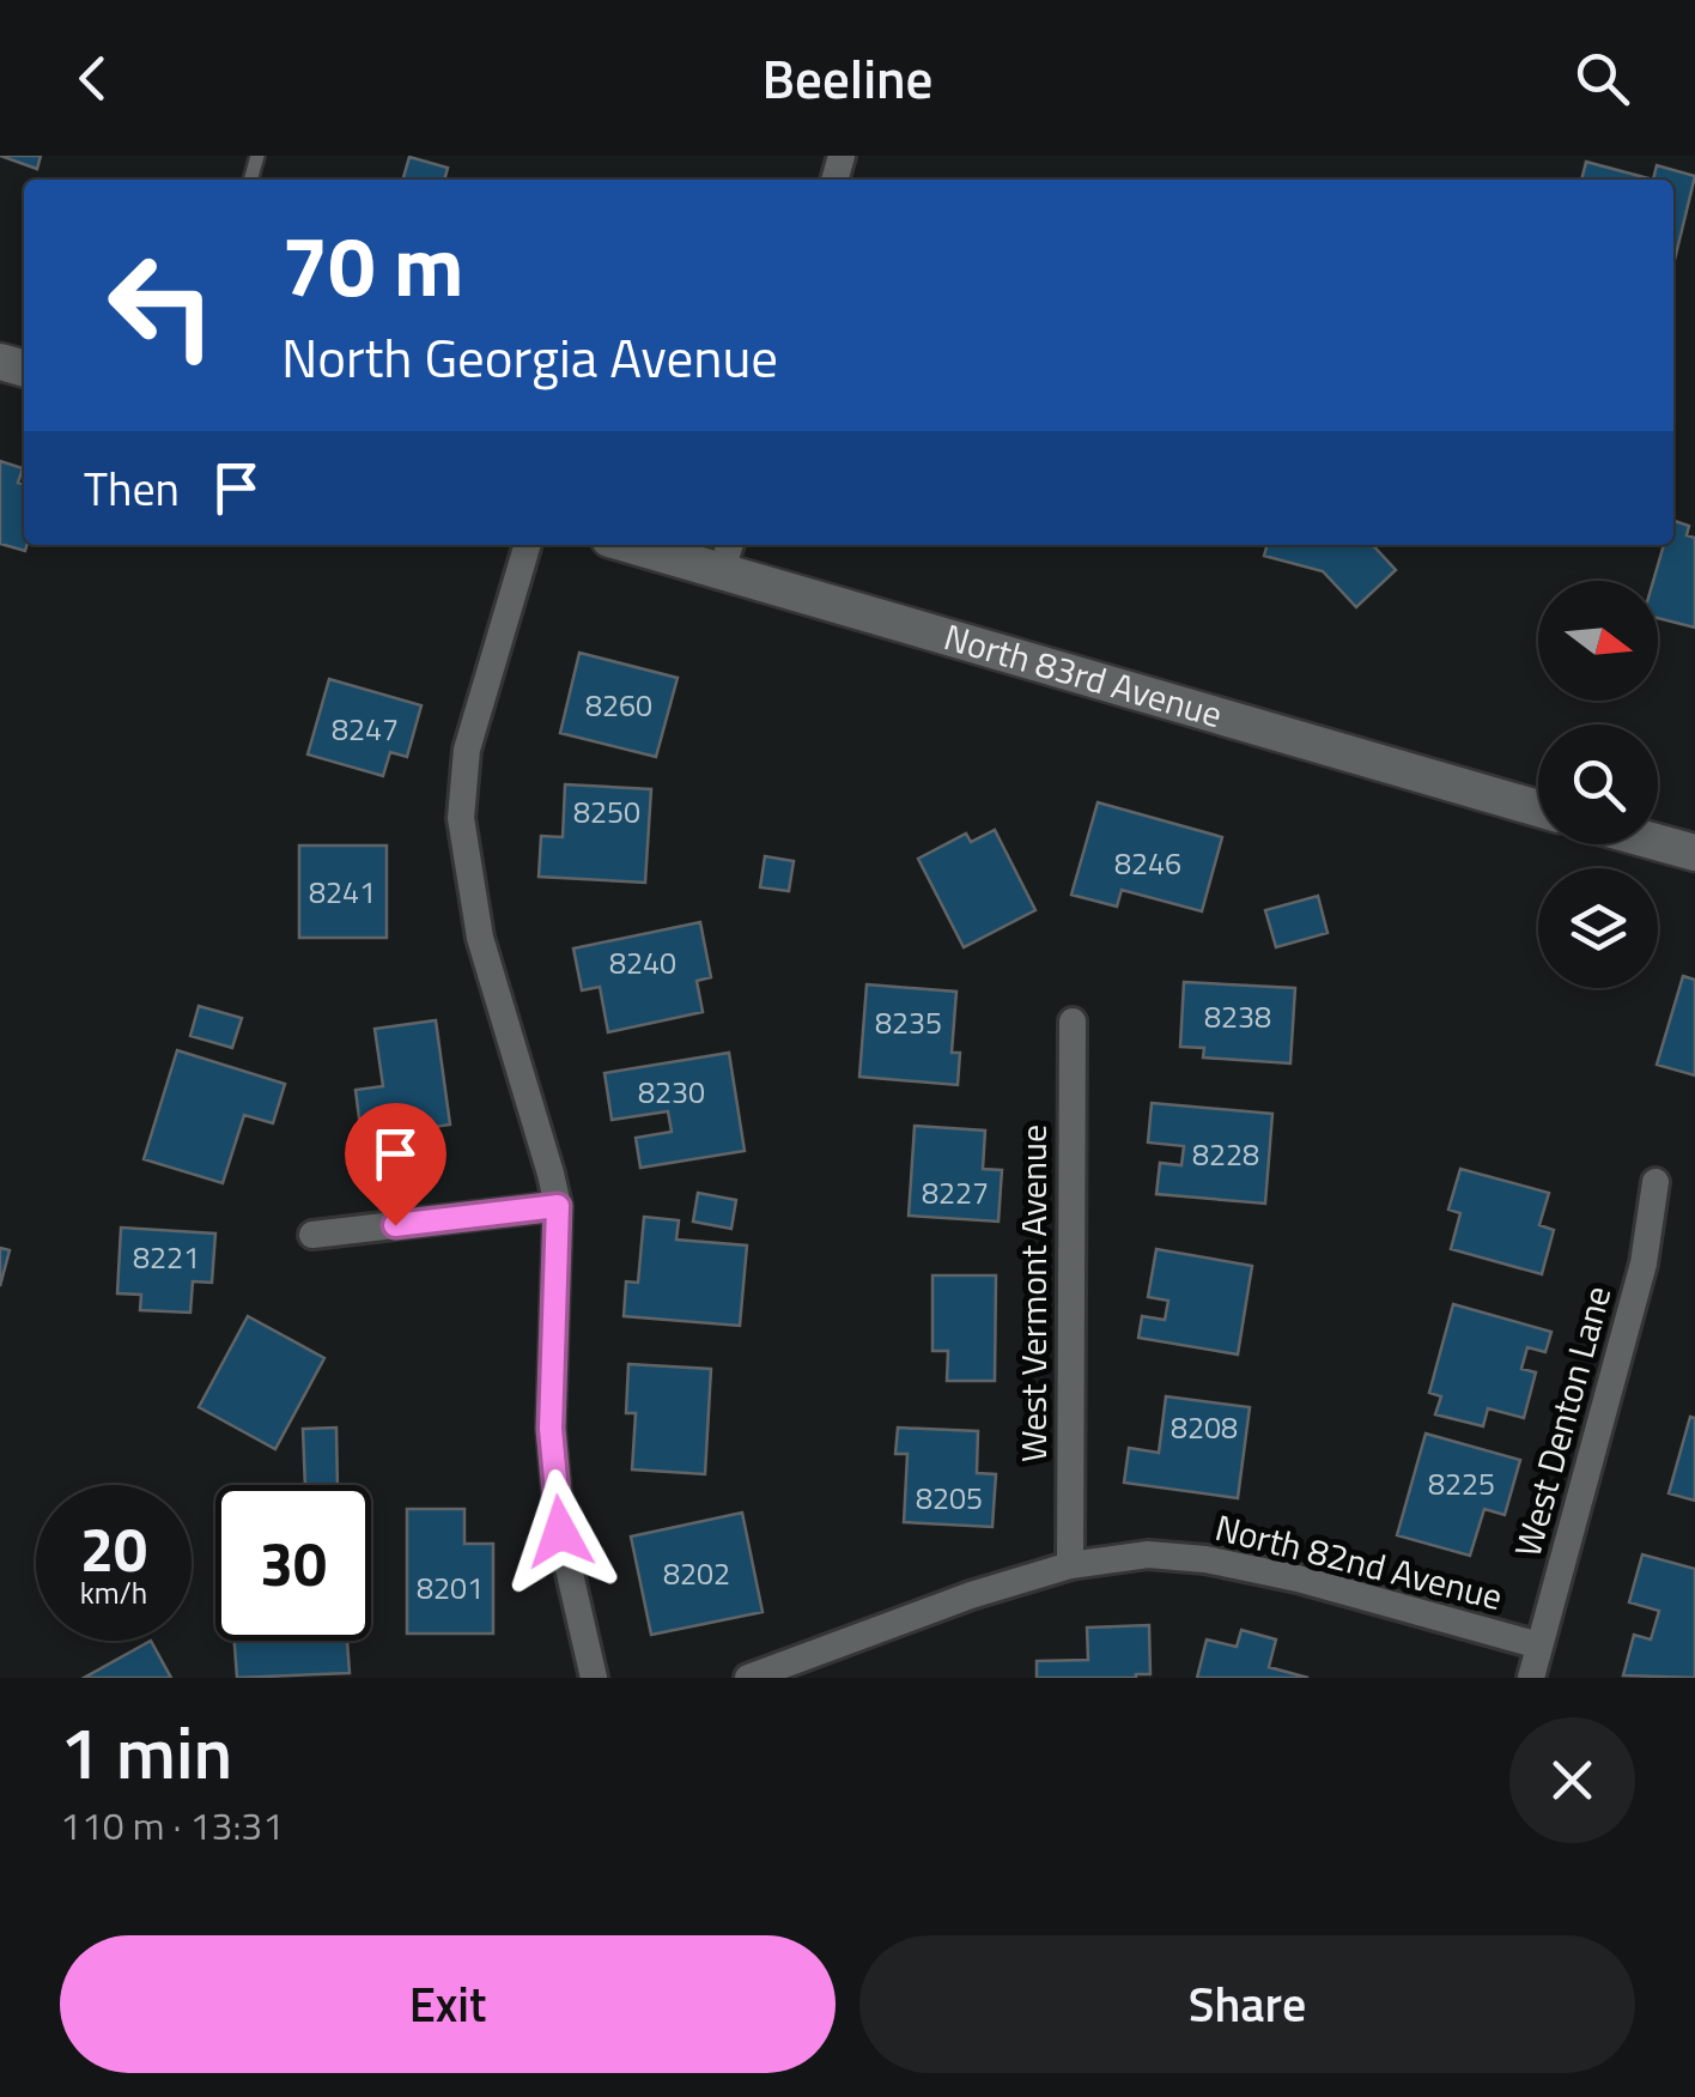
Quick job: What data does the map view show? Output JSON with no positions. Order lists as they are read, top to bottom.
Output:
{
  "streets": {
    "main road": ["North 83rd Avenue"],
    "street": ["West Vermont Avenue", "West Denton Lane", "North 82nd Avenue"]
  },
  "crossings": [
    ["West Vermont Avenue", "North 82nd Avenue"],
    ["West Denton Lane", "North 82nd Avenue"]
  ],
  "house_numbers": [
    "8260",
    "8247",
    "8250",
    "8246",
    "8241",
    "8240",
    "8238",
    "8235",
    "8230",
    "8228",
    "8227",
    "8221",
    "8208",
    "8225",
    "8205",
    "8202",
    "8201"
  ],
  "north": "right",
  "page": {
    "header": "Beeline",
    "turn": ["70 m", "North Georgia Avenue"],
    "then": "Then",
    "speed": "20 km/h",
    "limit": "30",
    "heading": ["1 min", "110 m · 13:31"],
    "buttons": ["Exit", "Share"]
  }
}
